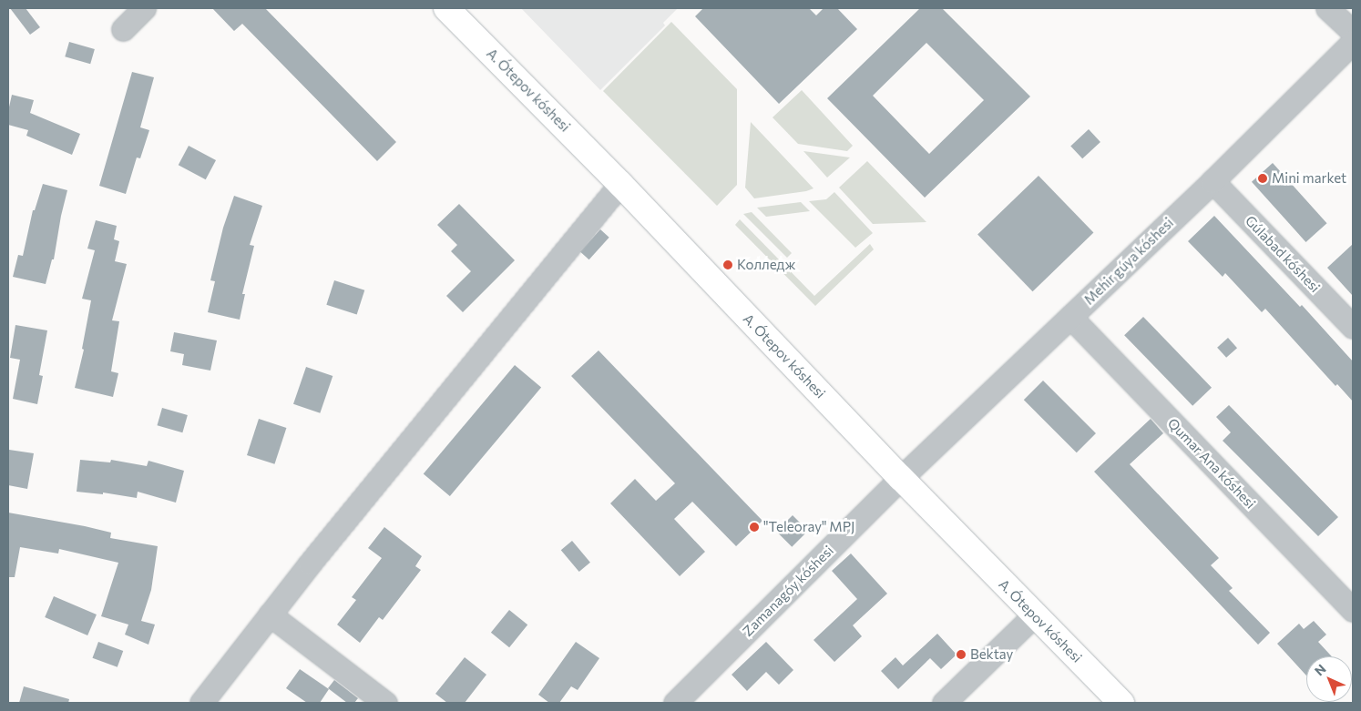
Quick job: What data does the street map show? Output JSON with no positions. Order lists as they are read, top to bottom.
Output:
{
  "streets": {
    "main road": ["A. Ótepov kóshesi"],
    "street": [
      "Gúlabad kóshesi",
      "Mehir gúyа kóshesi",
      "Qumar Ana kóshesi",
      "Zamanagóy kóshesi"
    ]
  },
  "crossings": [
    ["A. Ótepov kóshesi", "Mehir gúyа kóshesi"],
    ["A. Ótepov kóshesi", "Zamanagóy kóshesi"],
    ["Gúlabad kóshesi", "Mehir gúyа kóshesi"],
    ["Mehir gúyа kóshesi", "Qumar Ana kóshesi"],
    ["Mehir gúyа kóshesi", "Zamanagóy kóshesi"]
  ],
  "places": [
    "Mini market",
    "Колледж",
    "\"Teleoray\" MPJ",
    "Bektay"
  ],
  "north": "top left"
}
